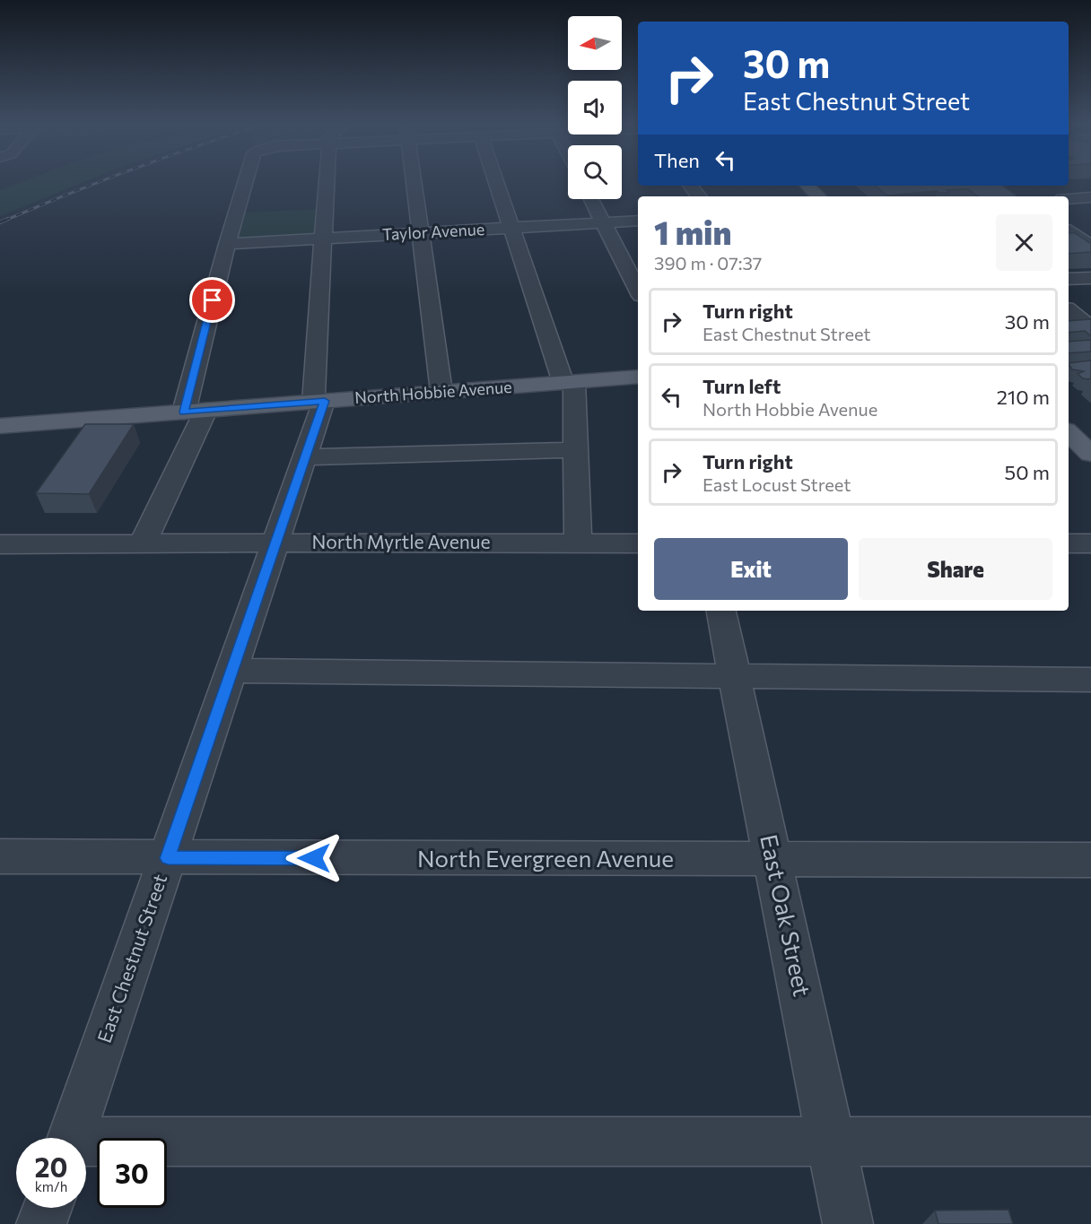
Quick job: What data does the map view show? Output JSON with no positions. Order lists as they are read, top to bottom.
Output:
{
  "streets": {
    "main road": ["North Hobbie Avenue"],
    "street": [
      "Taylor Avenue",
      "North Myrtle Avenue",
      "North Evergreen Avenue",
      "East Oak Street",
      "East Chestnut Street"
    ]
  },
  "crossings": [
    ["Taylor Avenue", "East Chestnut Street"],
    ["North Hobbie Avenue", "East Chestnut Street"],
    ["North Myrtle Avenue", "East Chestnut Street"],
    ["North Evergreen Avenue", "East Oak Street"],
    ["North Evergreen Avenue", "East Chestnut Street"]
  ],
  "north": "left",
  "page": {
    "turn": ["30 m", "East Chestnut Street"],
    "then": "Then",
    "heading": ["1 min", "390 m · 07:37"],
    "list": [
      {
        "name": "Turn right",
        "note": "East Chestnut Street",
        "value": "30 m"
      },
      {
        "name": "Turn left",
        "note": "North Hobbie Avenue",
        "value": "210 m"
      },
      {
        "name": "Turn right",
        "note": "East Locust Street",
        "value": "50 m"
      }
    ],
    "buttons": ["Exit", "Share"],
    "speed": "20 km/h",
    "limit": "30"
  }
}
